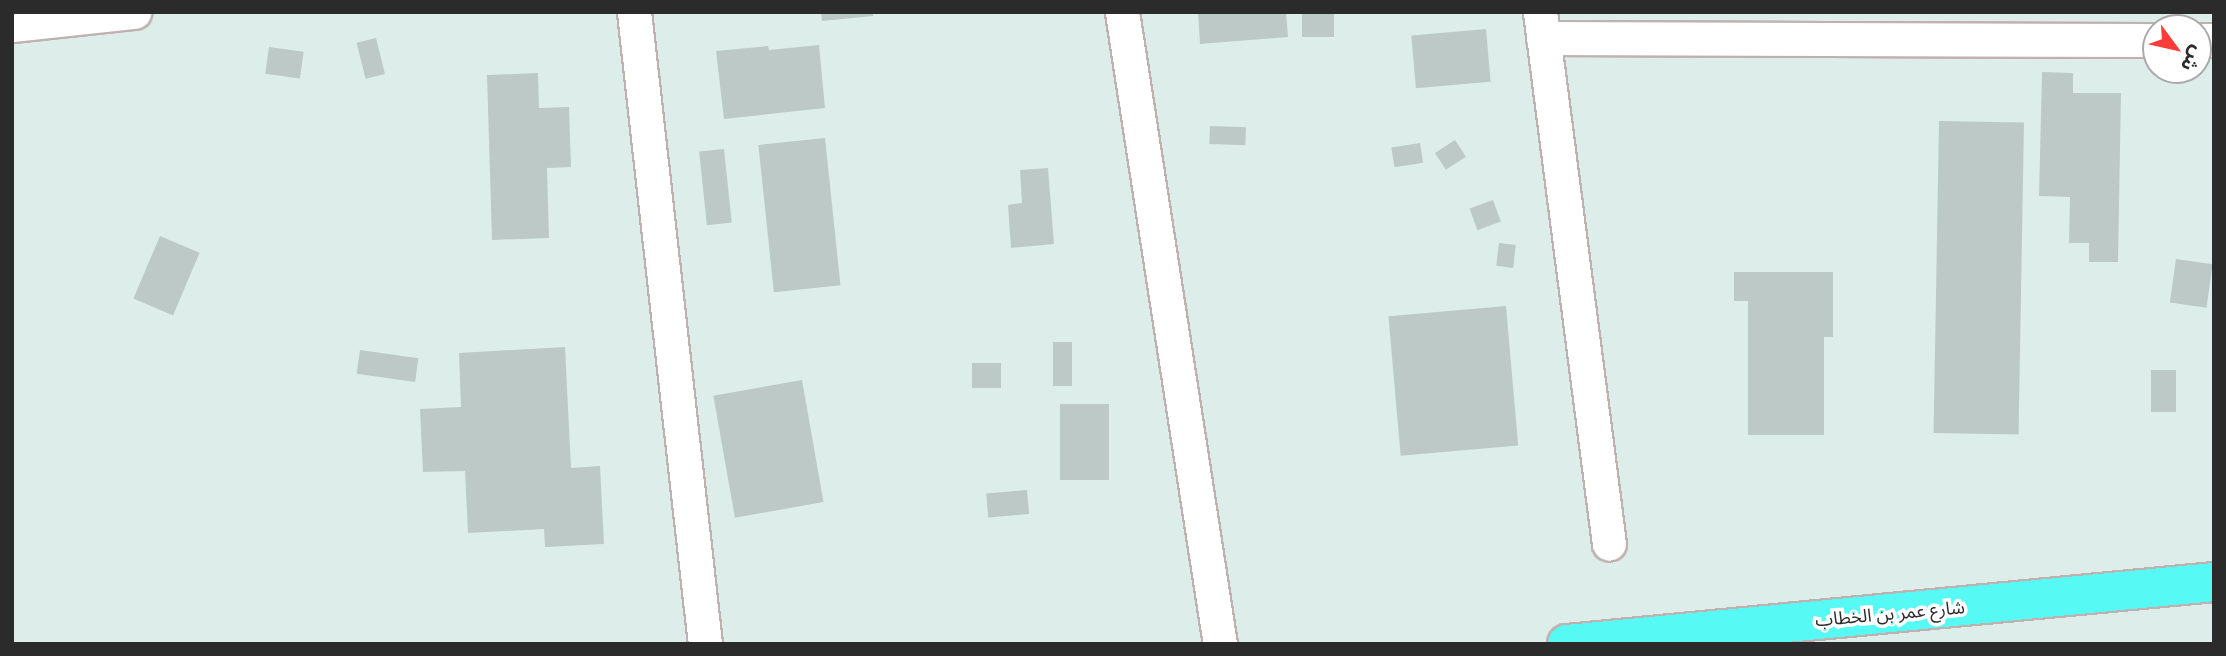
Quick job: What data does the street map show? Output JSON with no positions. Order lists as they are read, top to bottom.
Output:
{
  "streets": {
    "main road": ["شارع عمر بن الخطاب"]
  },
  "north": "bottom right"
}
